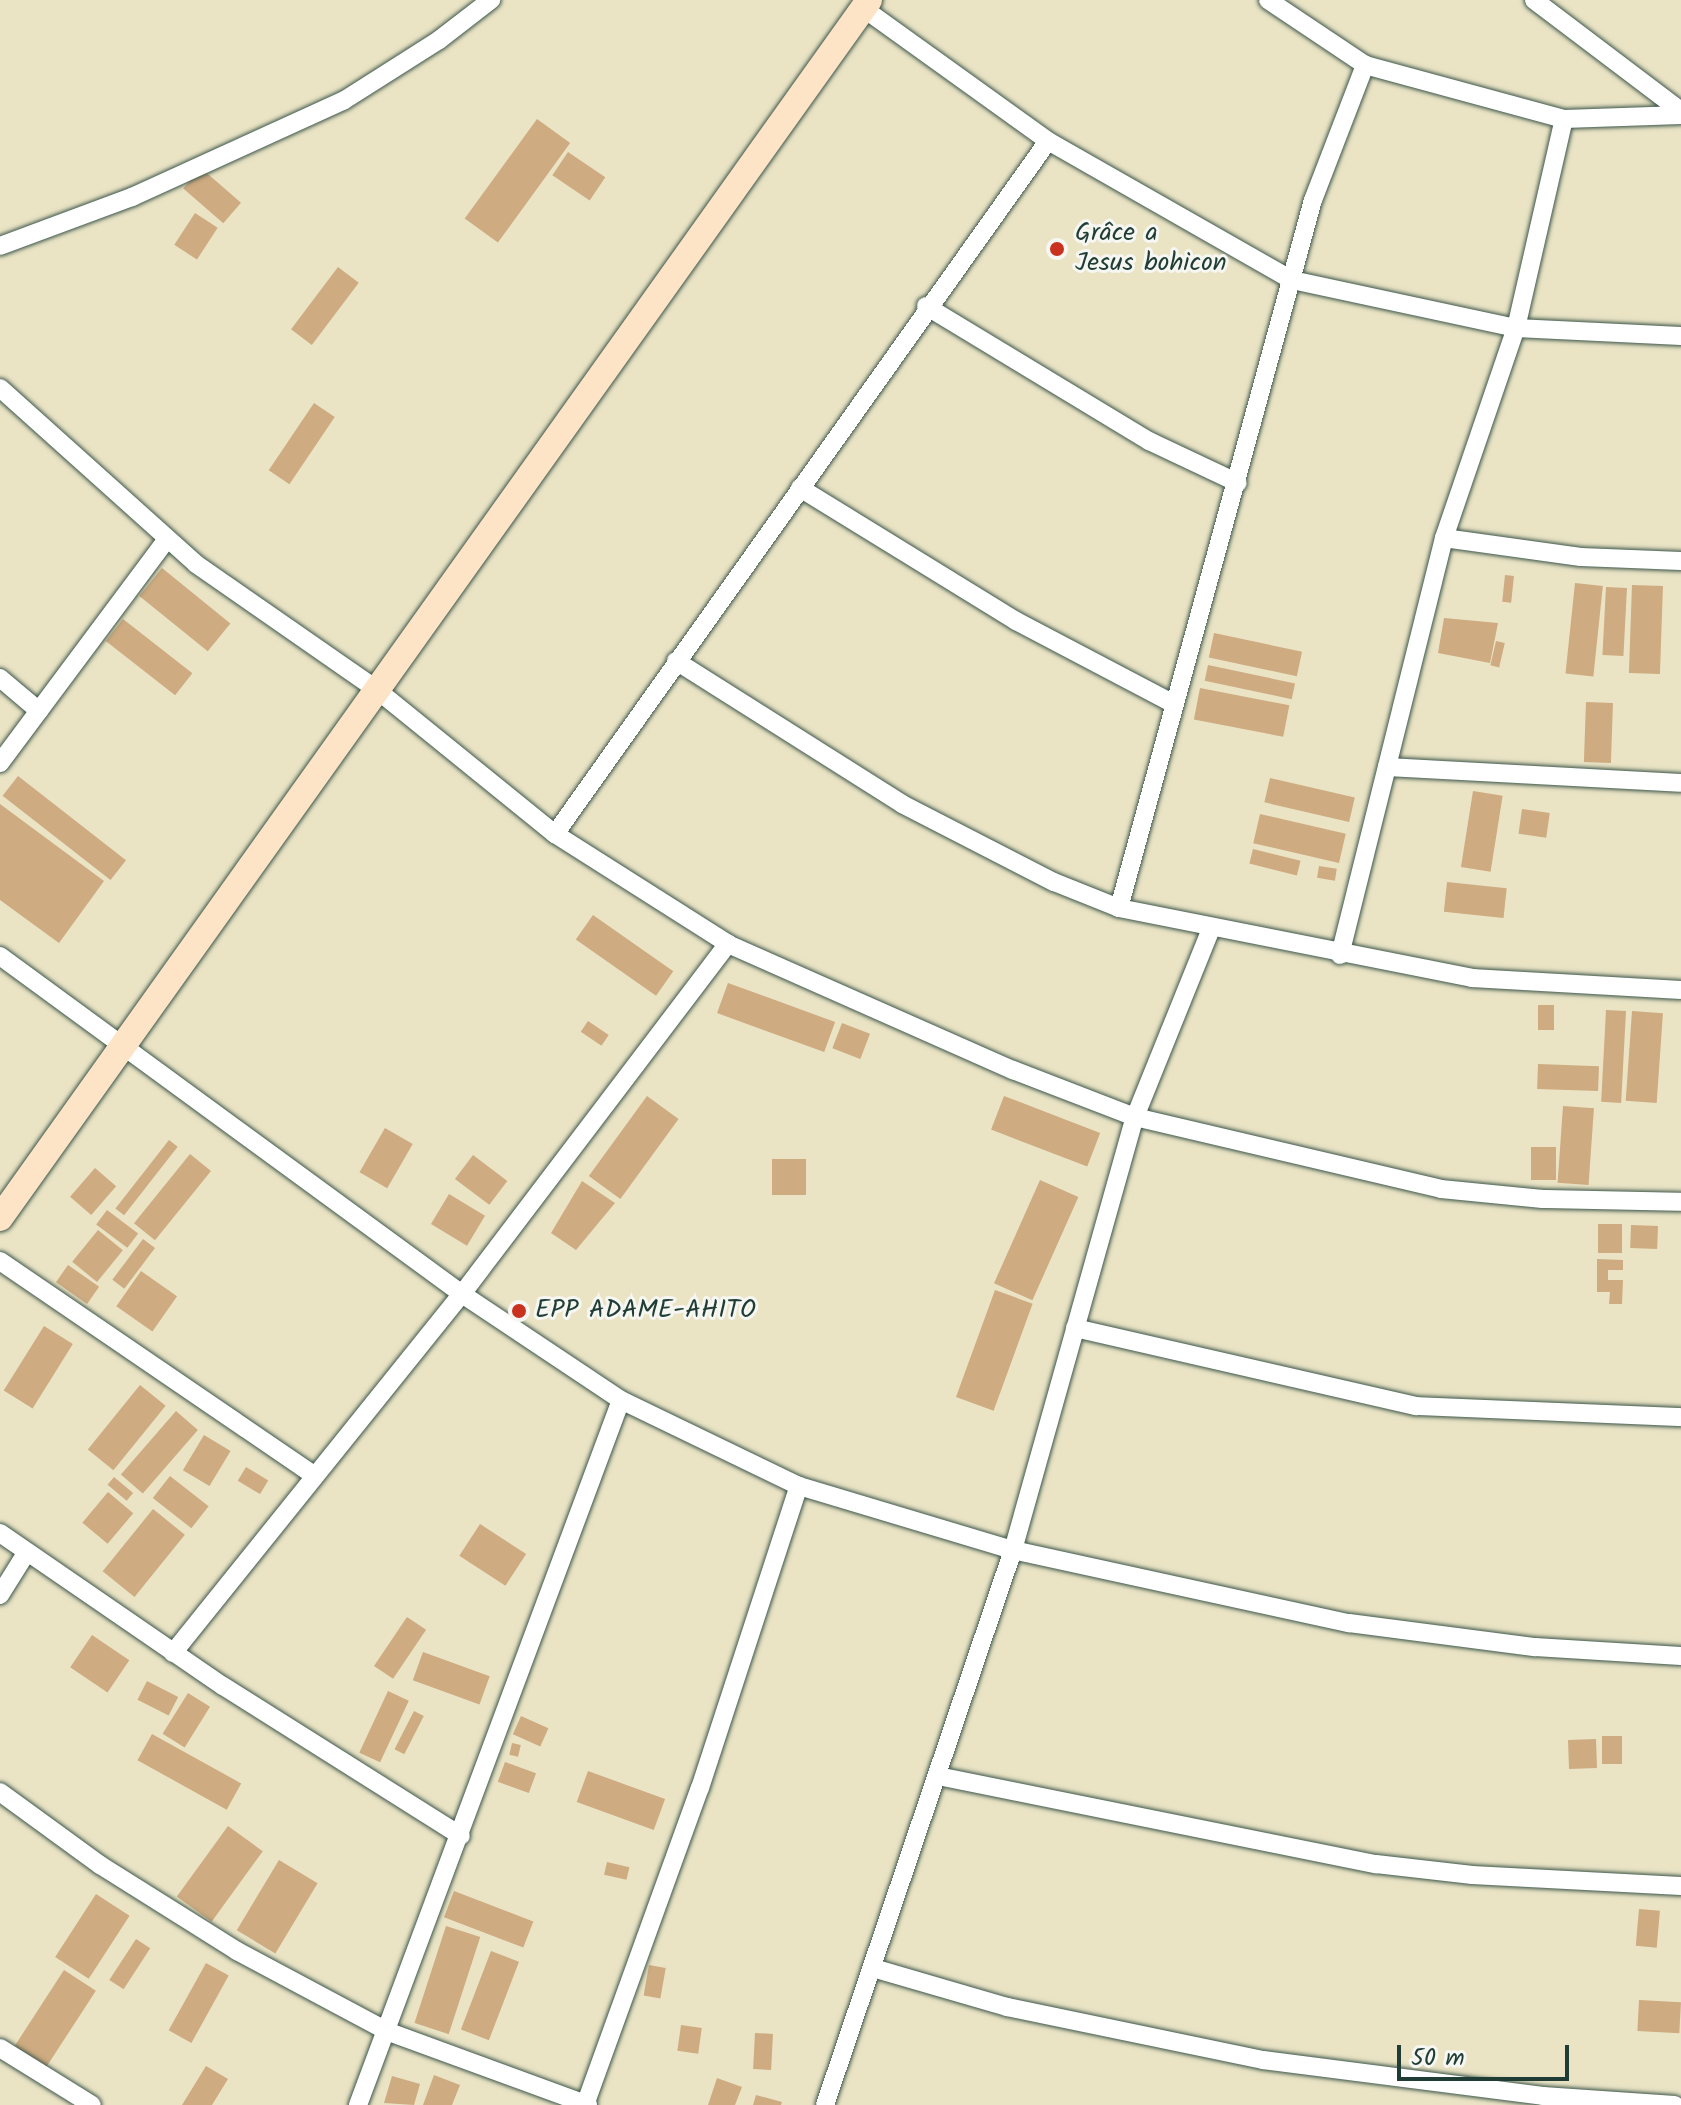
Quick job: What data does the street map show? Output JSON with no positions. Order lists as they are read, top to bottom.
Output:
{
  "places": ["Grâce a Jesus bohicon", "EPP ADAME-AHITO"],
  "scale_bar": "50 m"
}
